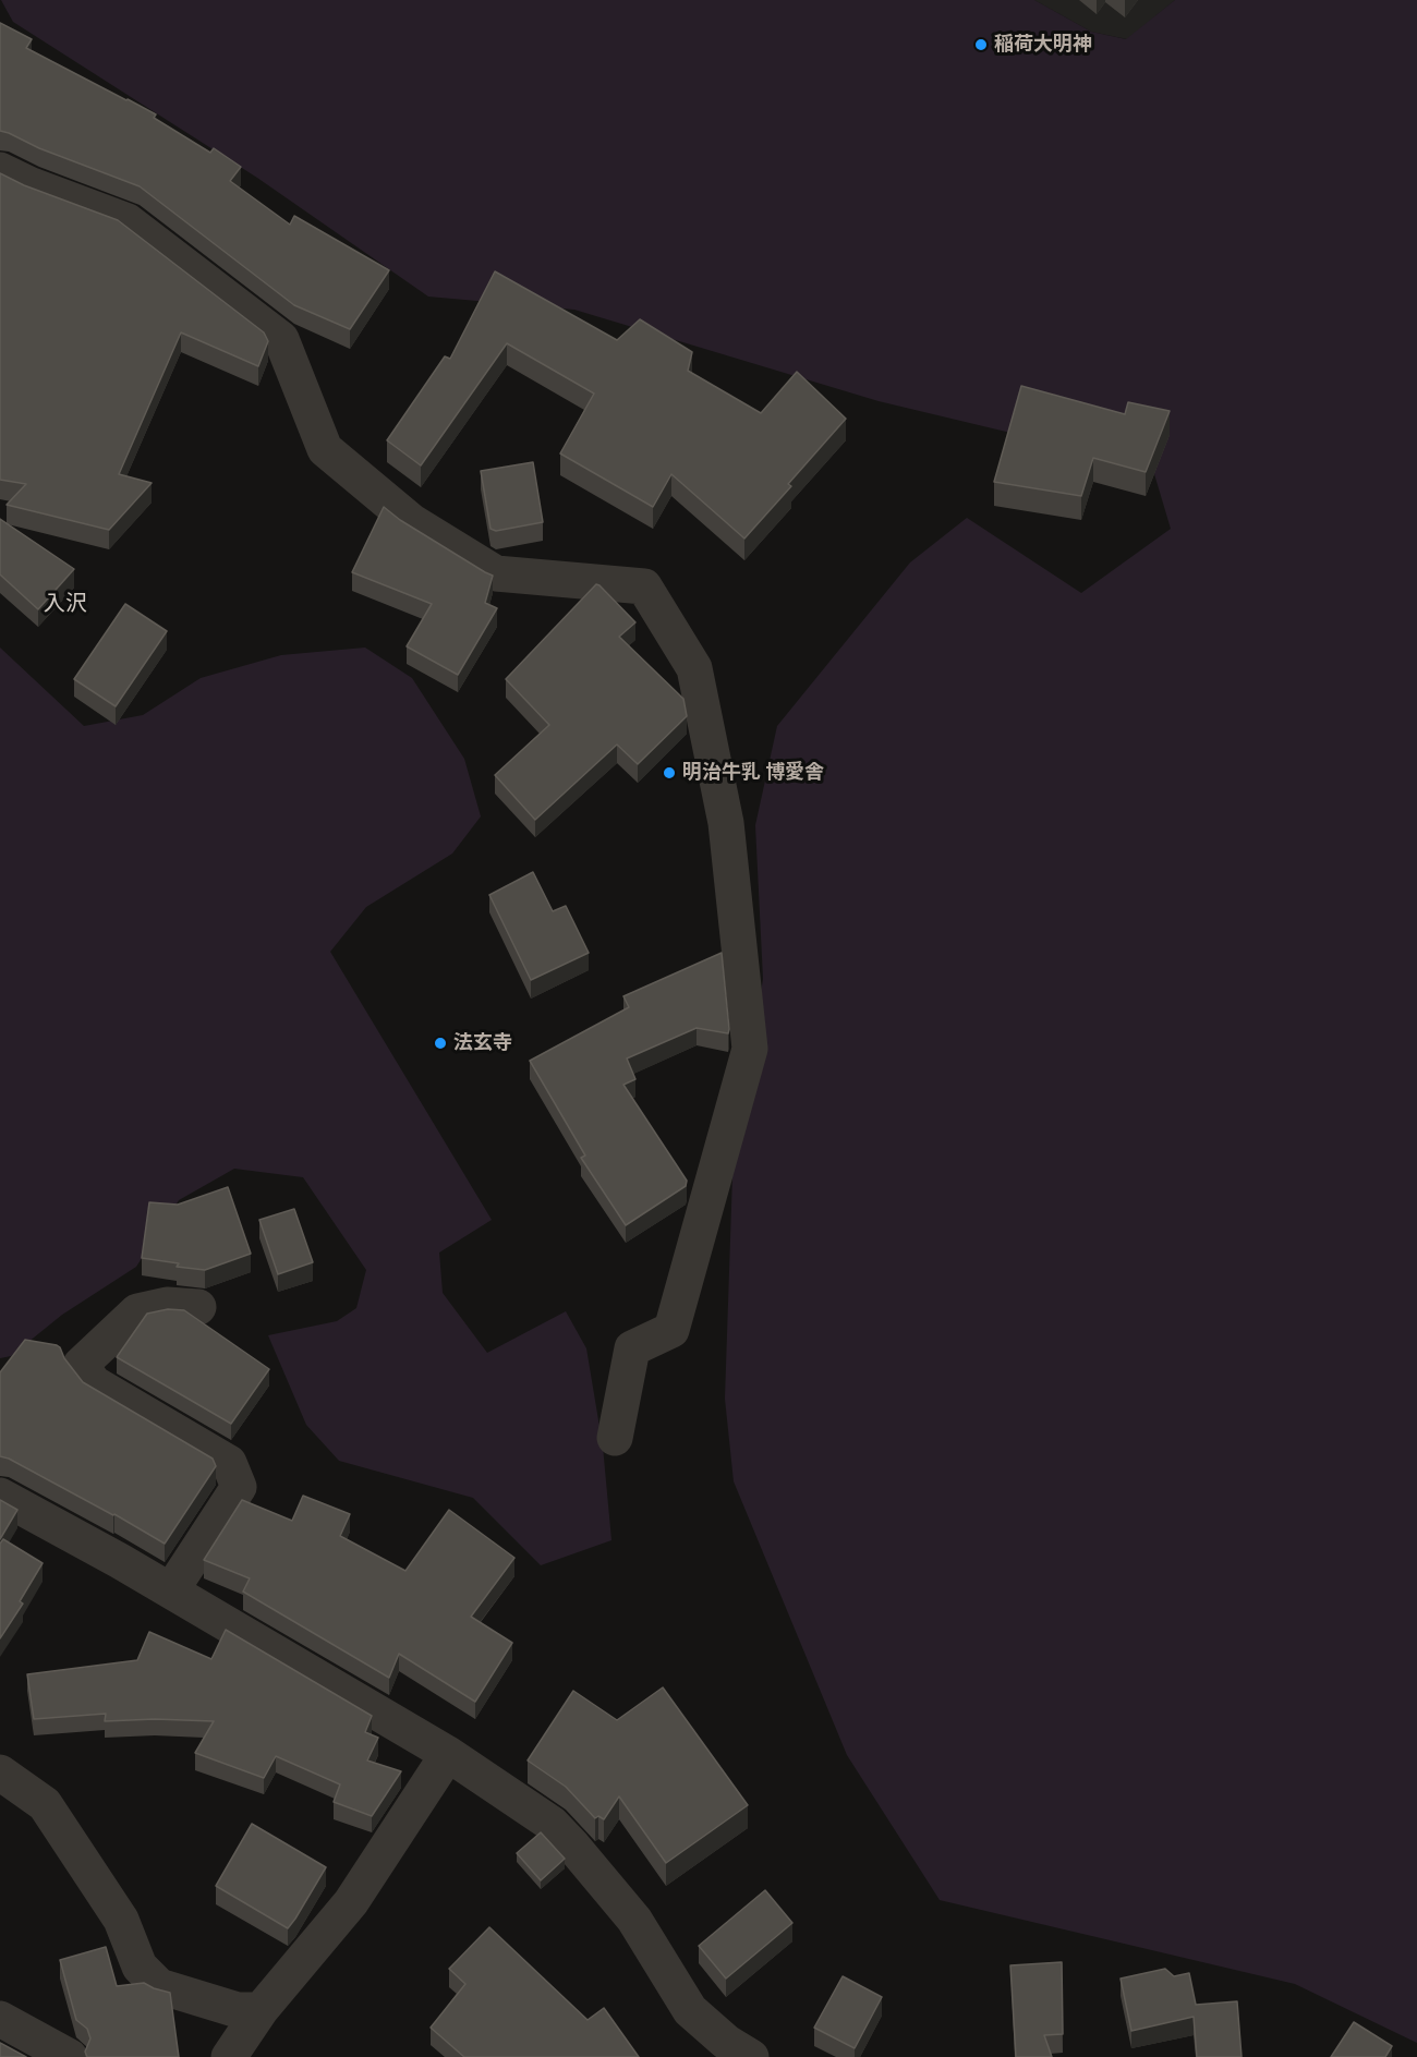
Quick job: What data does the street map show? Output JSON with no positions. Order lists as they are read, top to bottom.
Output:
{
  "districts": ["入沢"],
  "places": ["稲荷大明神", "明治牛乳 博愛舎", "法玄寺"]
}
